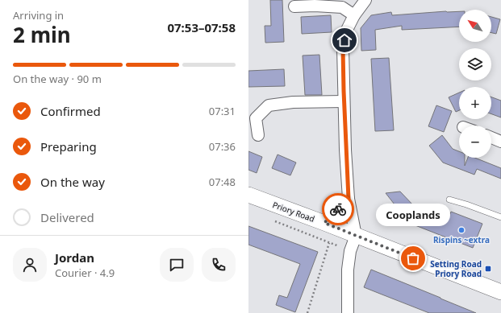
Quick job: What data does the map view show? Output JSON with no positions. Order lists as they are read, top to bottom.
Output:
{
  "streets": {
    "street": ["Priory Road"]
  },
  "places": {
    "other": ["Rispins ~extra", "Cooplands"],
    "transit": ["Setting Road Priory Road"]
  },
  "north": "top left",
  "page": {
    "heading": ["2 min", "Arriving in", "07:53–07:58"],
    "panel": ["Jordan", "Courier · 4.9"],
    "map_buttons": ["+", "−"],
    "bar": "On the way · 90 m",
    "list": [
      ["Confirmed", "07:31"],
      ["Preparing", "07:36"],
      ["On the way", "07:48"],
      "Delivered"
    ],
    "bubble": "Cooplands"
  }
}
